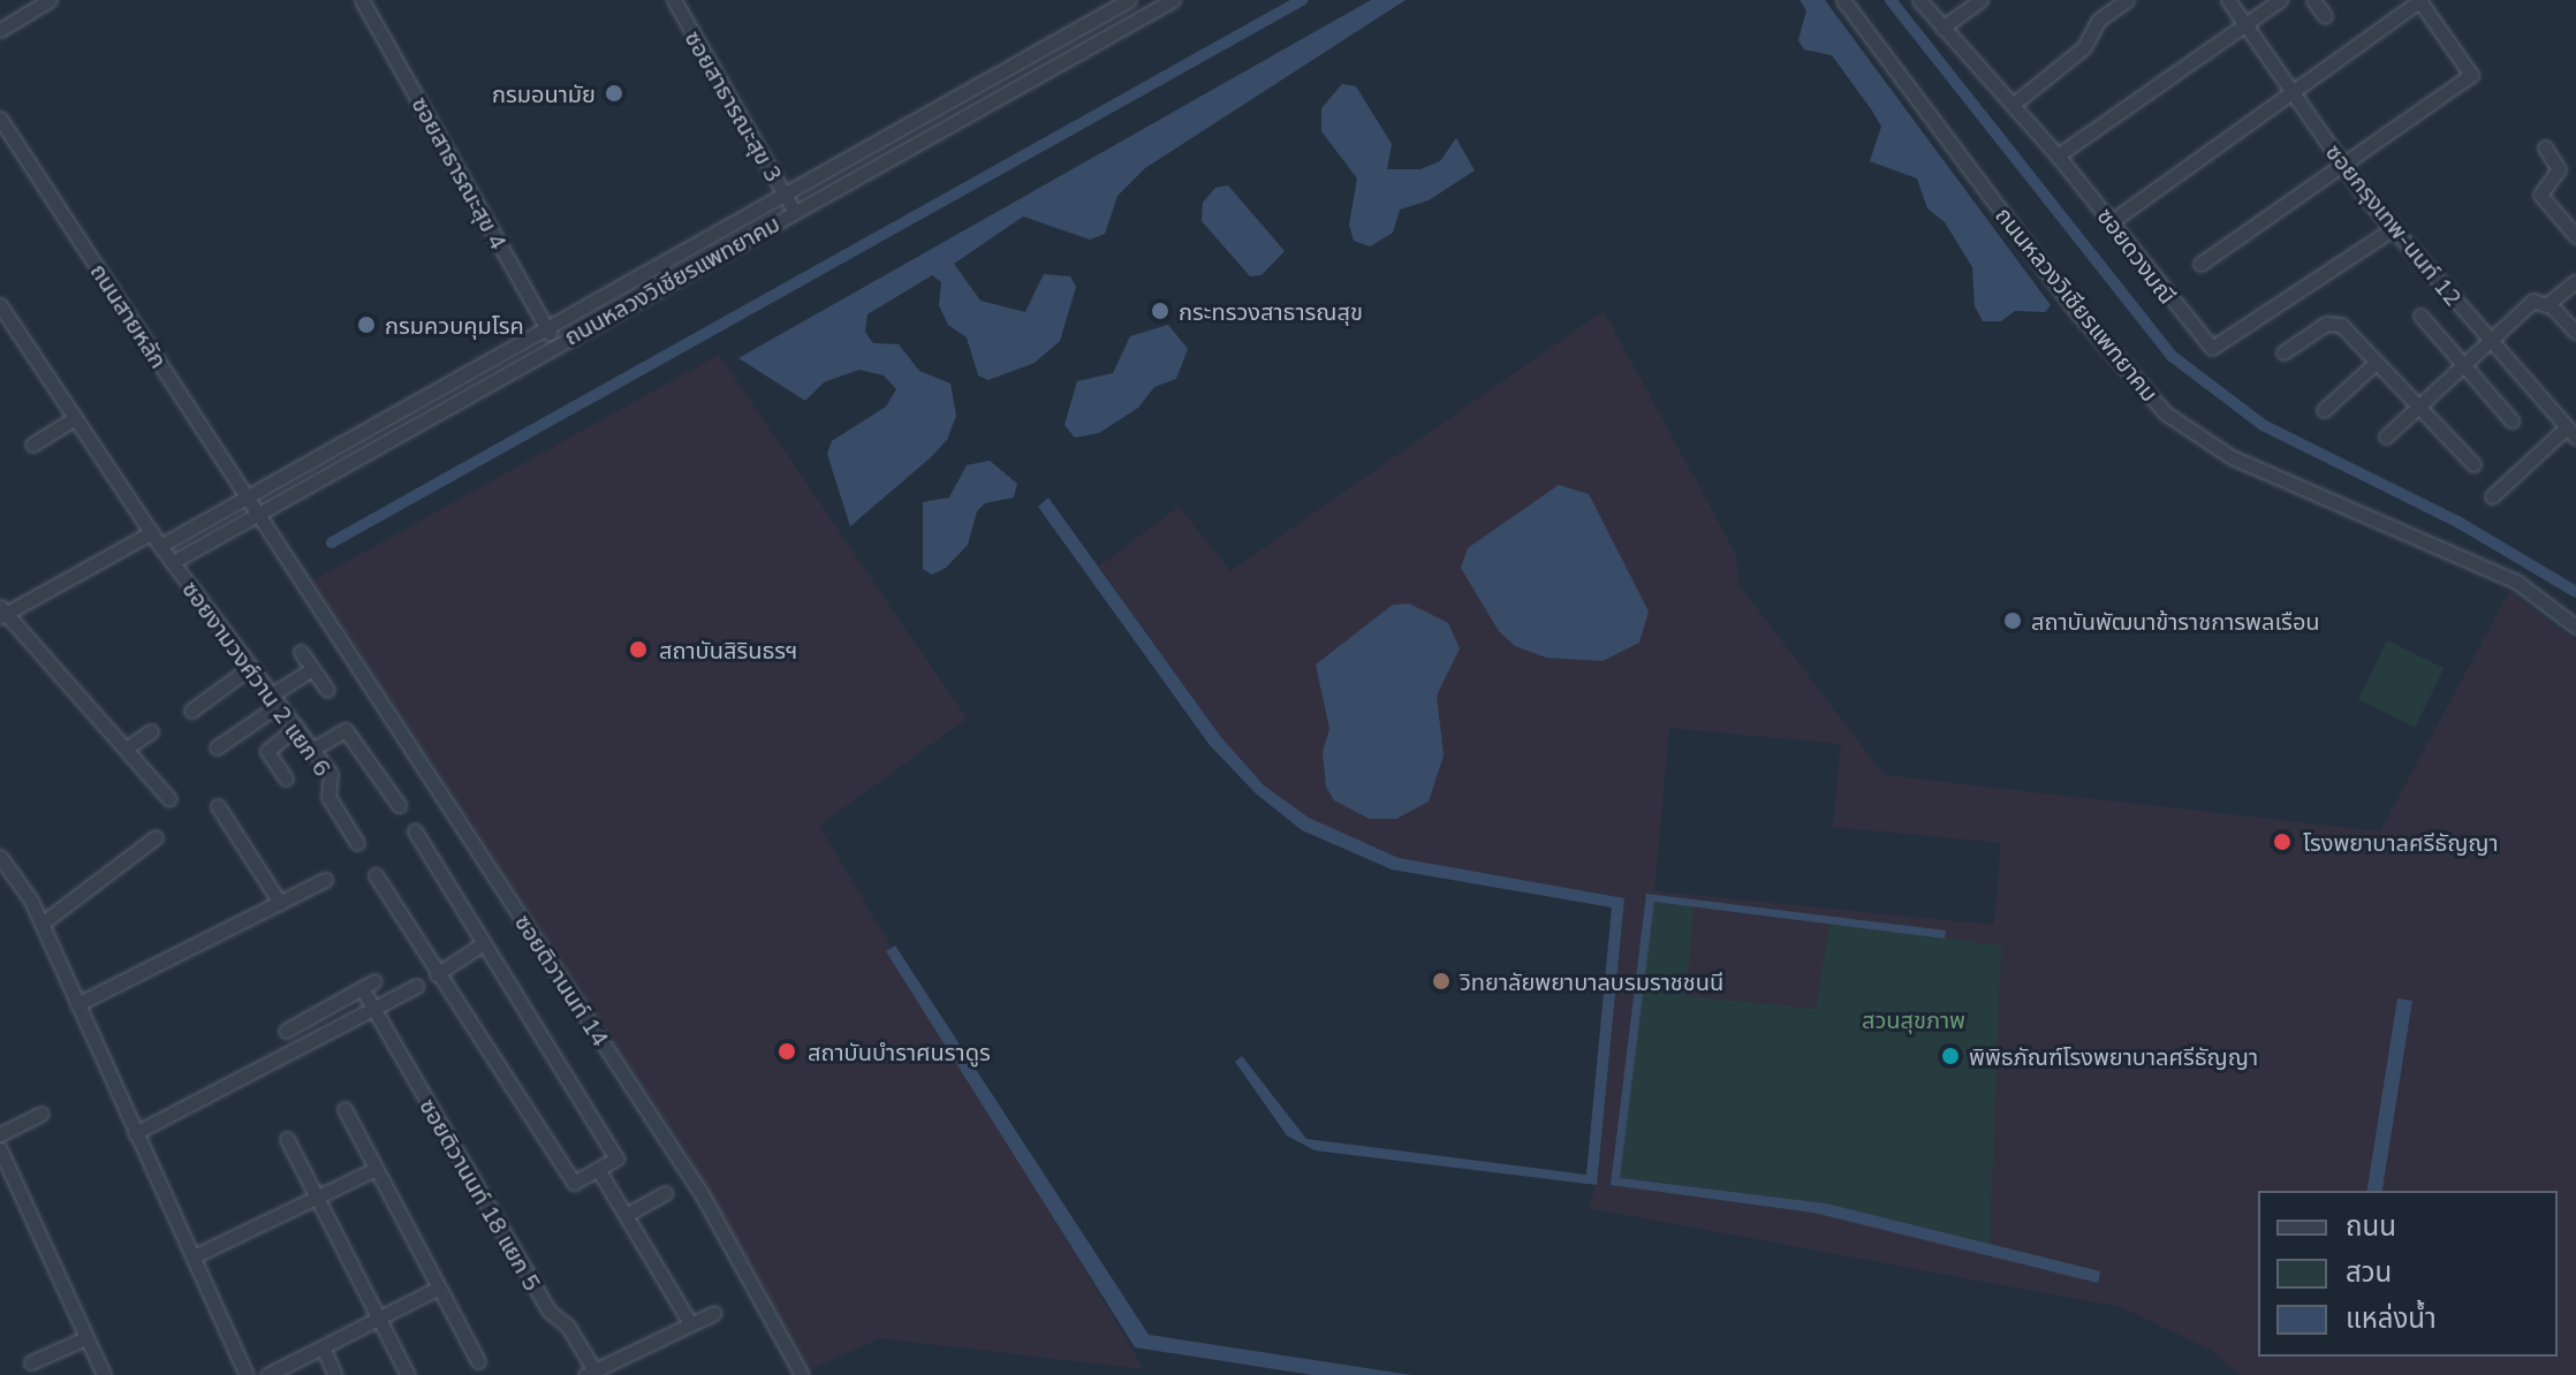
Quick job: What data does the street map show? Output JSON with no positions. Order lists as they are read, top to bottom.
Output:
{
  "streets": {
    "street": [
      "ซอยสาธารณะสุข 3",
      "ซอยสาธารณะสุข 4",
      "ซอยกรุงเทพ-นนท์ 12",
      "ซอยดวงมณี",
      "ถนนหลวงวิเชียรแพทยาคม",
      "ถนนสายหลัก",
      "ซอยงามวงศ์วาน 2 แยก 6",
      "ซอยติวานนท์ 14",
      "ซอยติวานนท์ 18 แยก 5"
    ]
  },
  "crossings": [
    ["ซอยสาธารณะสุข 3", "ถนนหลวงวิเชียรแพทยาคม"],
    ["ซอยสาธารณะสุข 4", "ถนนหลวงวิเชียรแพทยาคม"],
    ["ซอยกรุงเทพ-นนท์ 12", "ซอยดวงมณี"],
    ["ถนนหลวงวิเชียรแพทยาคม", "ถนนสายหลัก"],
    ["ถนนหลวงวิเชียรแพทยาคม", "ซอยงามวงศ์วาน 2 แยก 6"],
    ["ถนนหลวงวิเชียรแพทยาคม", "ซอยติวานนท์ 14"],
    ["ถนนสายหลัก", "ซอยติวานนท์ 14"]
  ],
  "parks": ["สวนสุขภาพ"],
  "places": [
    "กรมอนามัย",
    "กระทรวงสาธารณสุข",
    "กรมควบคุมโรค",
    "สถาบันพัฒนาข้าราชการพลเรือน",
    "สถาบันสิรินธรฯ",
    "โรงพยาบาลศรีธัญญา",
    "วิทยาลัยพยาบาลบรมราชชนนี",
    "สถาบันบำราศนราดูร",
    "พิพิธภัณฑ์โรงพยาบาลศรีธัญญา"
  ],
  "legend": ["ถนน", "สวน", "แหล่งน้ำ"]
}
